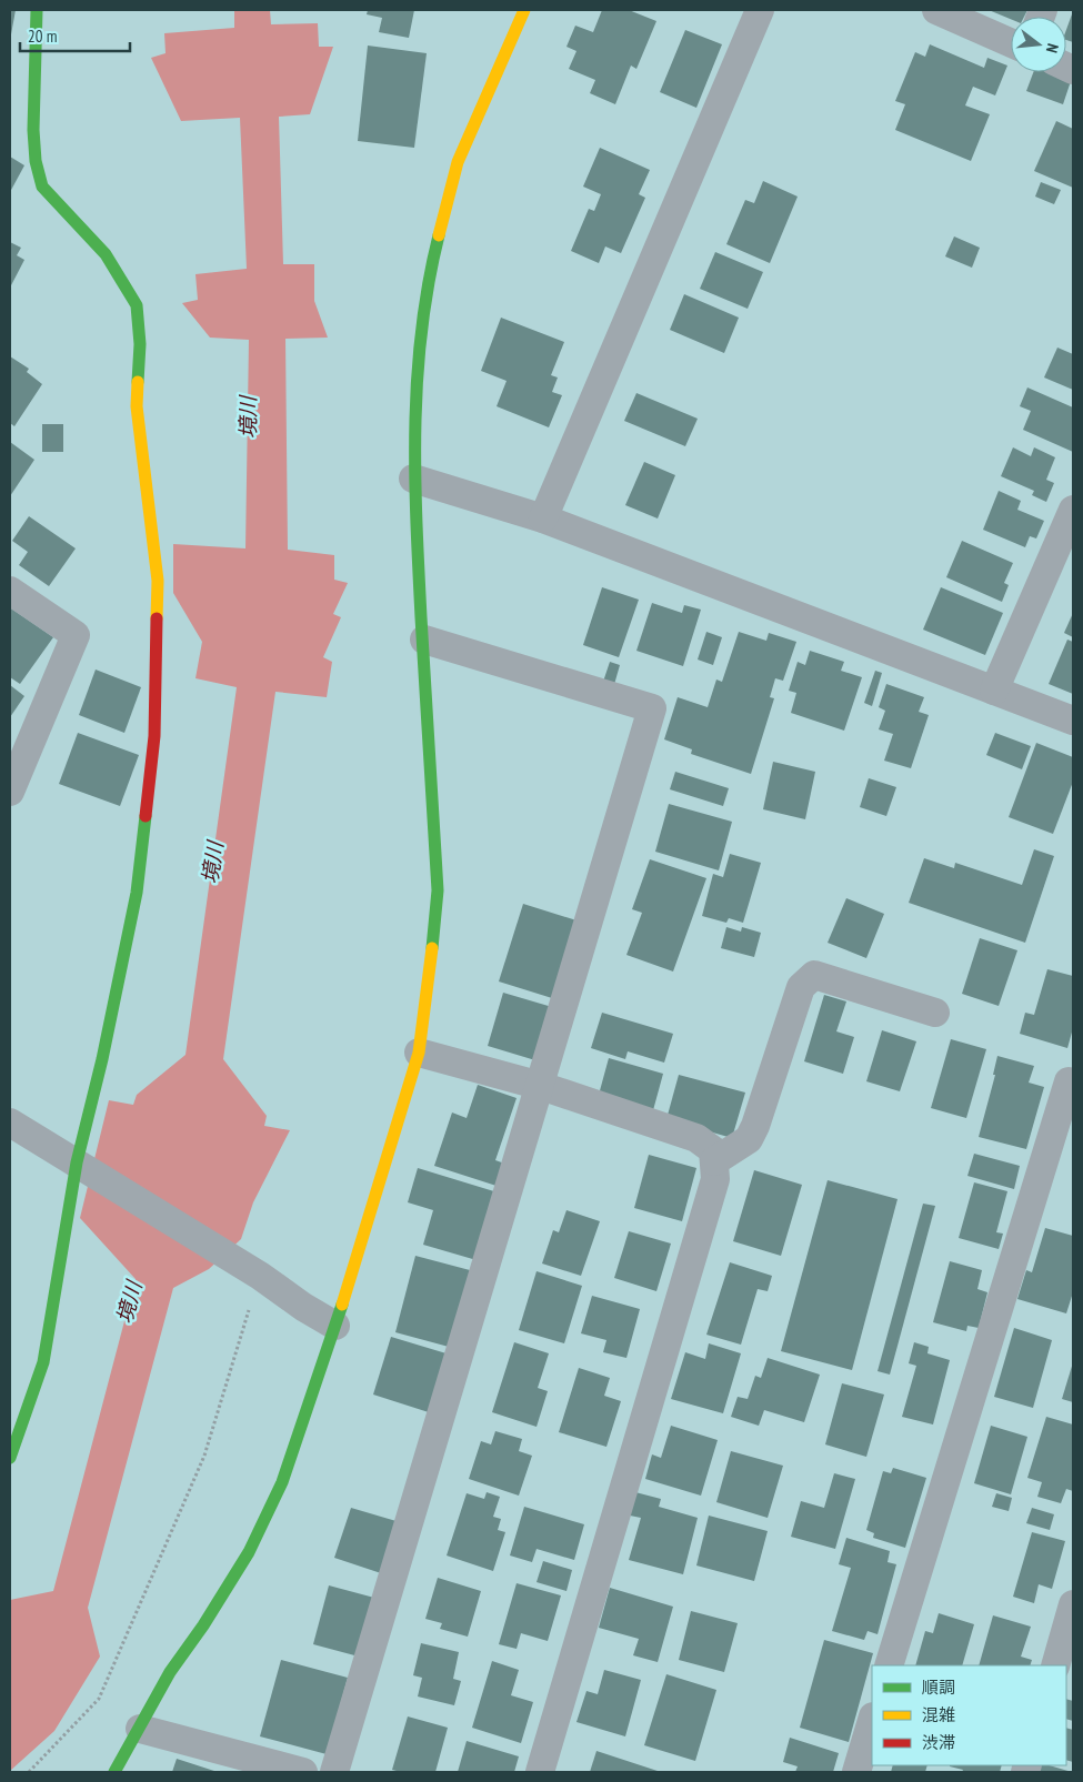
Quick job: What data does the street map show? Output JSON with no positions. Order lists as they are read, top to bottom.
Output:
{
  "water": ["境川"],
  "legend": ["順調", "混雑", "渋滞"],
  "scale_bar": "20 m",
  "north": "right"
}
